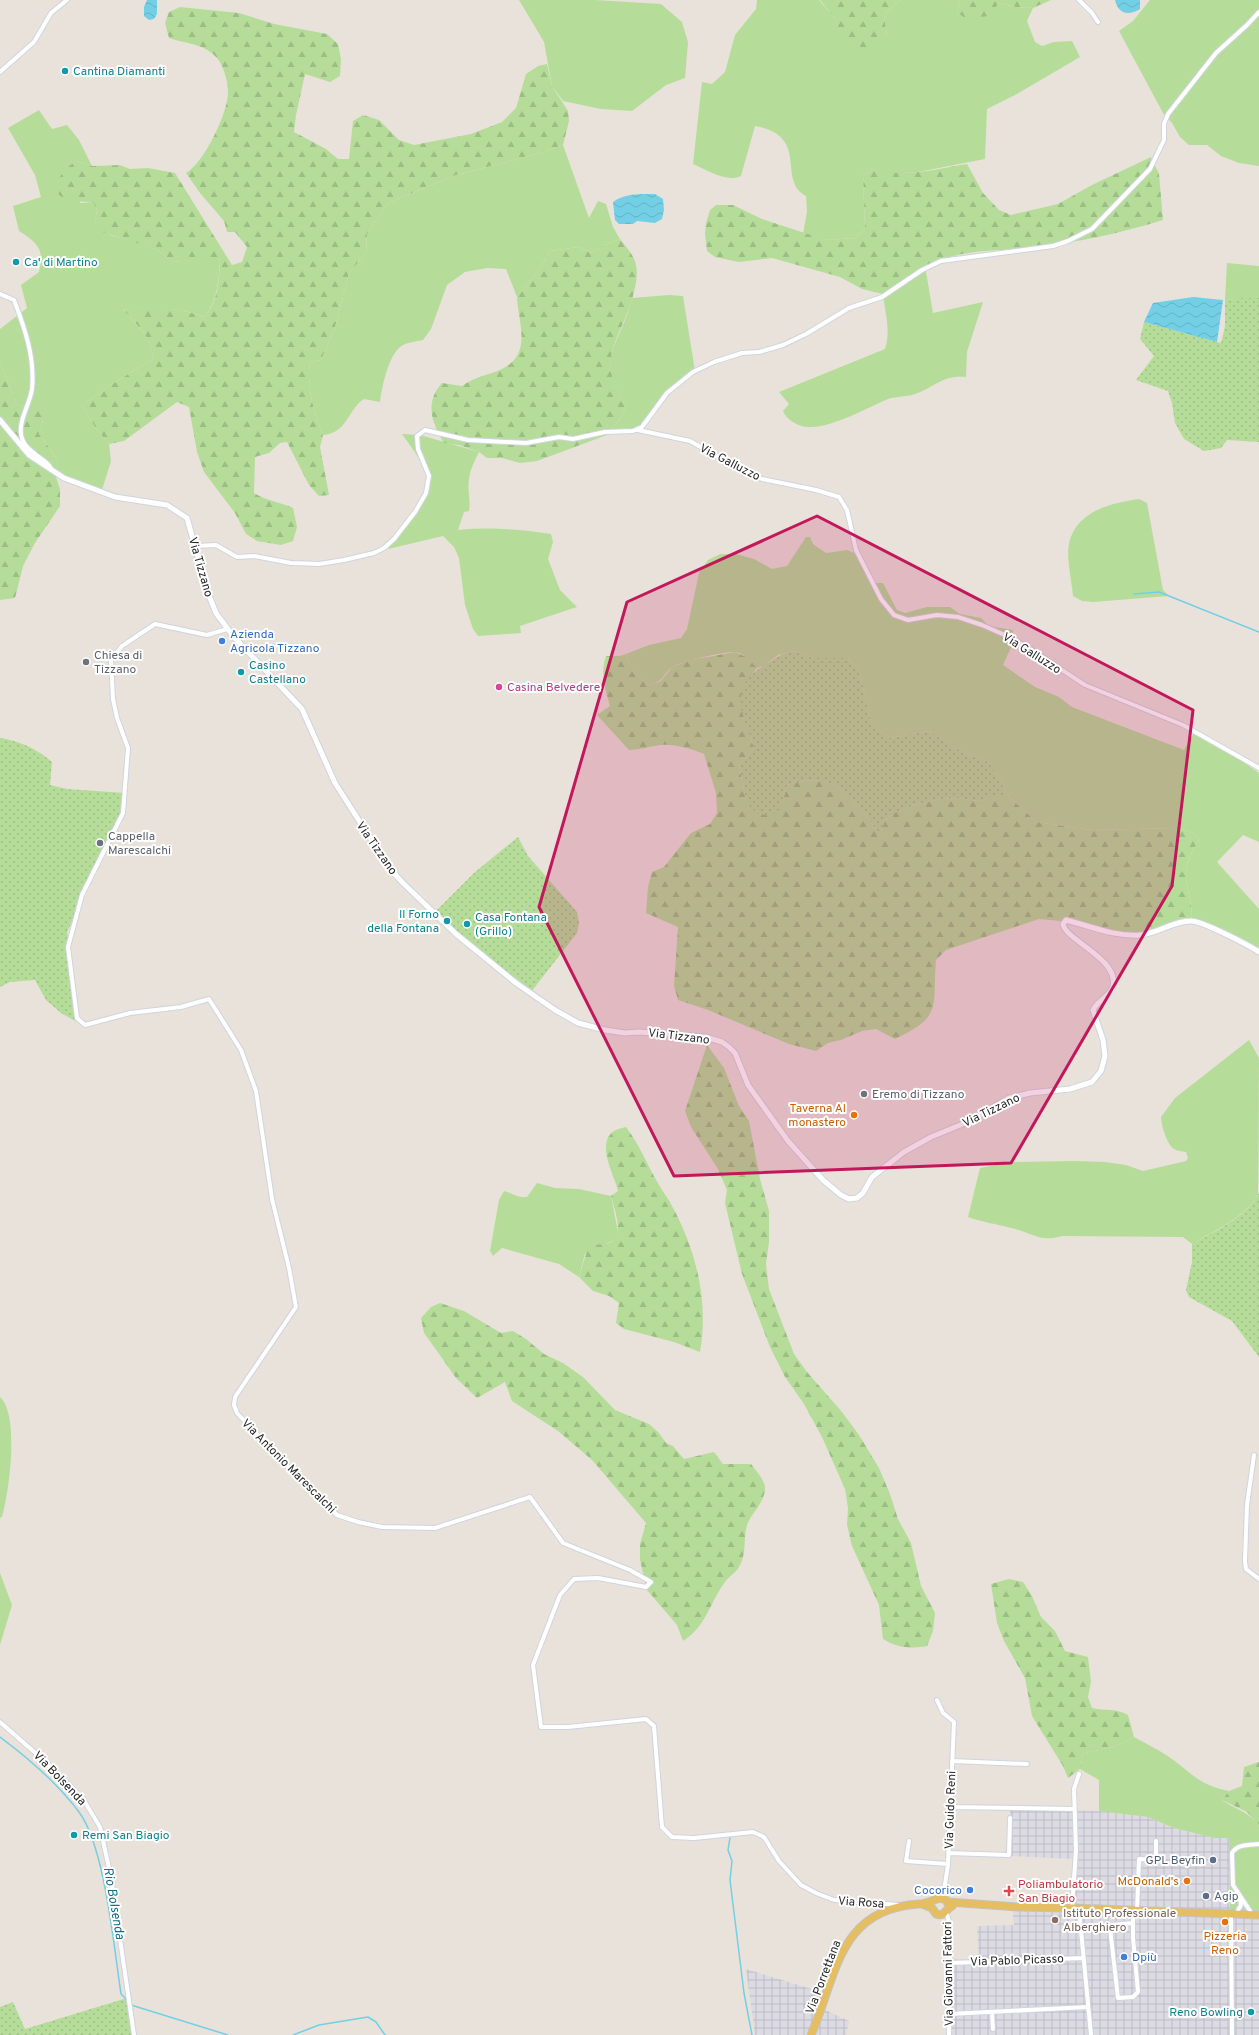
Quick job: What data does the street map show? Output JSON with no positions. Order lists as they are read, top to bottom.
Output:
{
  "streets": {
    "main road": ["Via Porrettana"],
    "street": [
      "Via Galluzzo",
      "Via Tizzano",
      "Via Antonio Marescalchi",
      "Via Bolsenda",
      "Via Guido Reni",
      "Via Rosa",
      "Via Pablo Picasso",
      "Via Giovanni Fattori"
    ]
  },
  "crossings": [
    ["Via Galluzzo", "Via Tizzano"],
    ["Via Tizzano", "Via Antonio Marescalchi"],
    ["Via Antonio Marescalchi", "Via Rosa"],
    ["Via Guido Reni", "Via Giovanni Fattori"],
    ["Via Guido Reni", "Via Porrettana"],
    ["Via Rosa", "Via Porrettana"],
    ["Via Pablo Picasso", "Via Giovanni Fattori"],
    ["Via Giovanni Fattori", "Via Porrettana"]
  ],
  "water": ["Rio Bolsenda"],
  "places": {
    "other": [
      "Cantina Diamanti",
      "Ca' di Martino",
      "Azienda Agricola Tizzano",
      "Chiesa di Tizzano",
      "Casino Castellano",
      "Casina Belvedere",
      "Cappella Marescalchi",
      "Il Forno della Fontana",
      "Casa Fontana (Grillo)",
      "Eremo di Tizzano",
      "Taverna Al monastero",
      "Remi San Biagio",
      "GPL Beyfin",
      "McDonald's",
      "Cocorico",
      "Agip",
      "Istituto Professionale Alberghiero",
      "Pizzeria Reno",
      "Dpiù",
      "Reno Bowling"
    ],
    "health": ["Poliambulatorio San Biagio"]
  }
}
